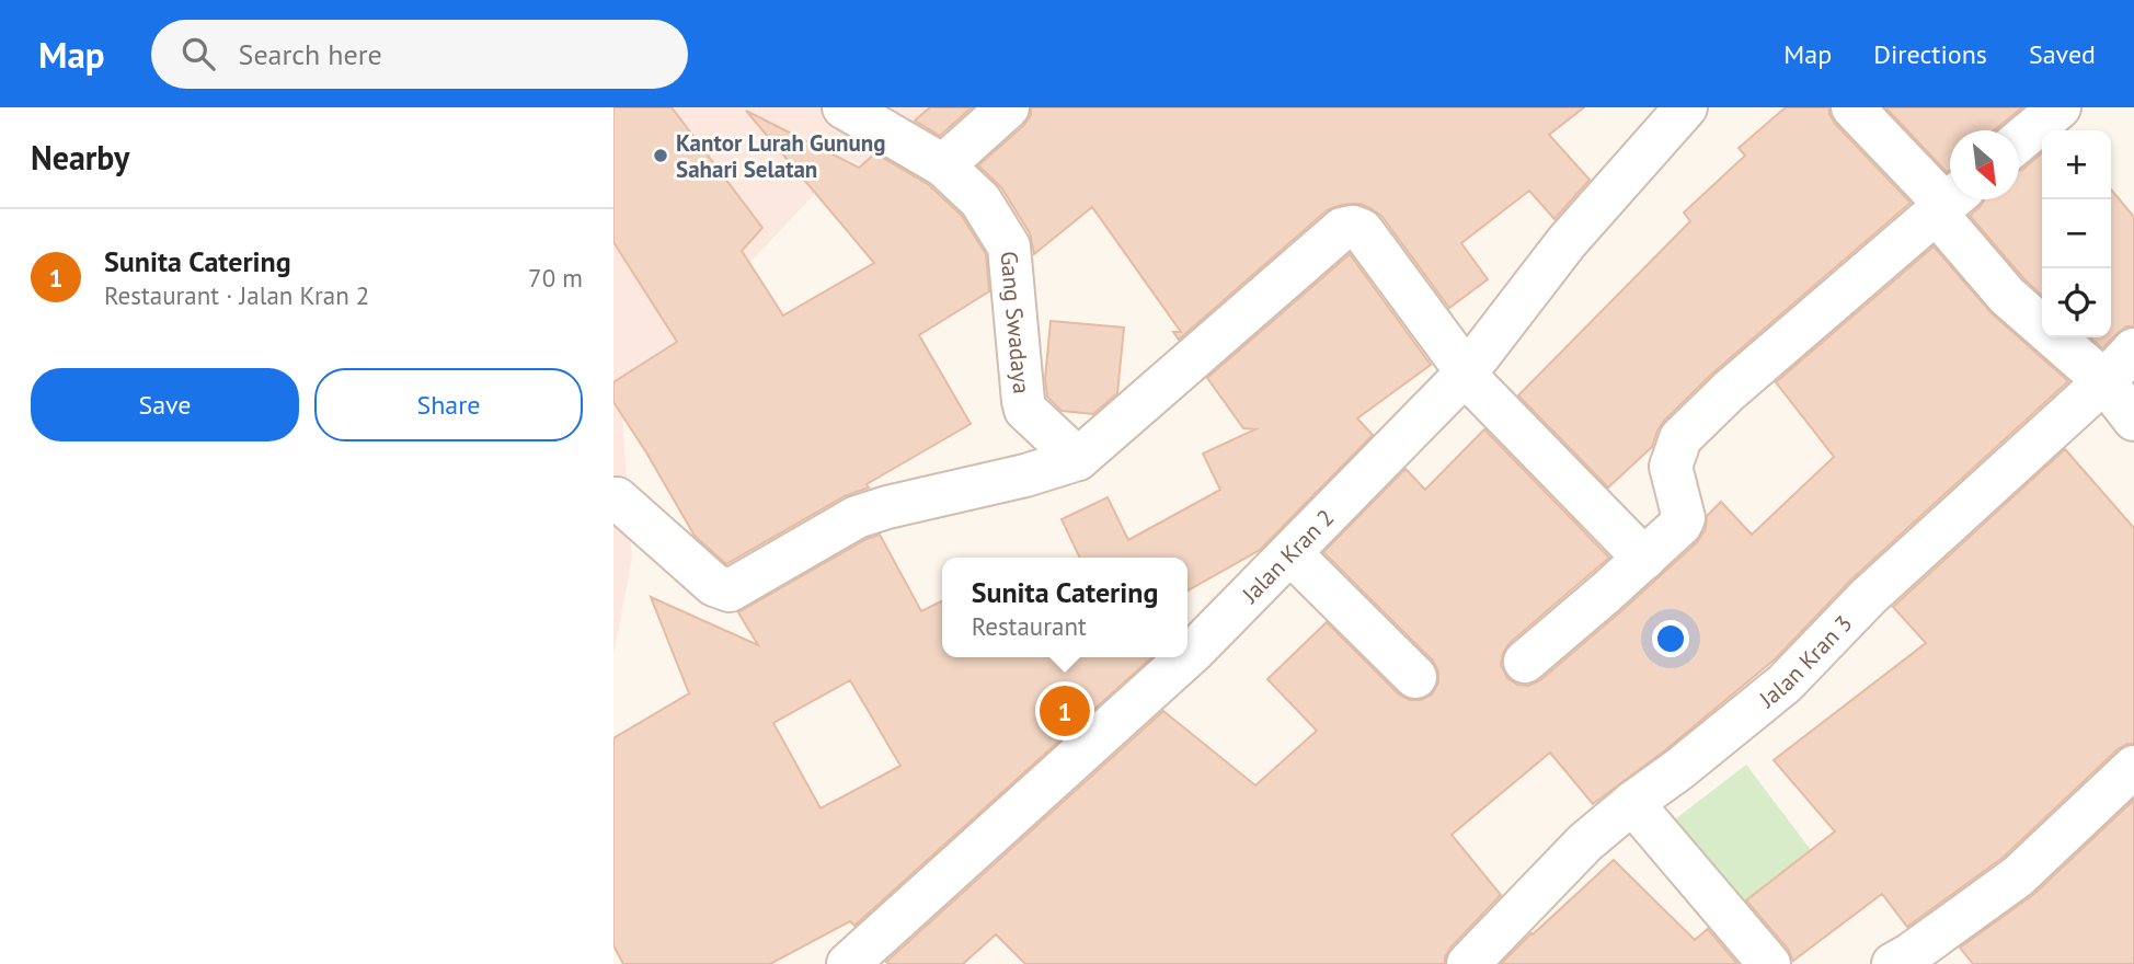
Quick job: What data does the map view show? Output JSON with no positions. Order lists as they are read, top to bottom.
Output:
{
  "streets": {
    "street": ["Gang Swadaya", "Jalan Kran 2", "Jalan Kran 3"]
  },
  "places": ["Kantor Lurah Gunung Sahari Selatan"],
  "north": "bottom right",
  "page": {
    "header": "Map",
    "search": "Search here",
    "nav": ["Map", "Directions", "Saved"],
    "heading": "Nearby",
    "map_buttons": ["+", "−"],
    "list": [
      {
        "mark": "1",
        "name": "Sunita Catering",
        "note": "Restaurant · Jalan Kran 2",
        "value": "70 m"
      }
    ],
    "buttons": ["Save", "Share"],
    "popup": ["Sunita Catering", "Restaurant"],
    "pins": "1"
  }
}
